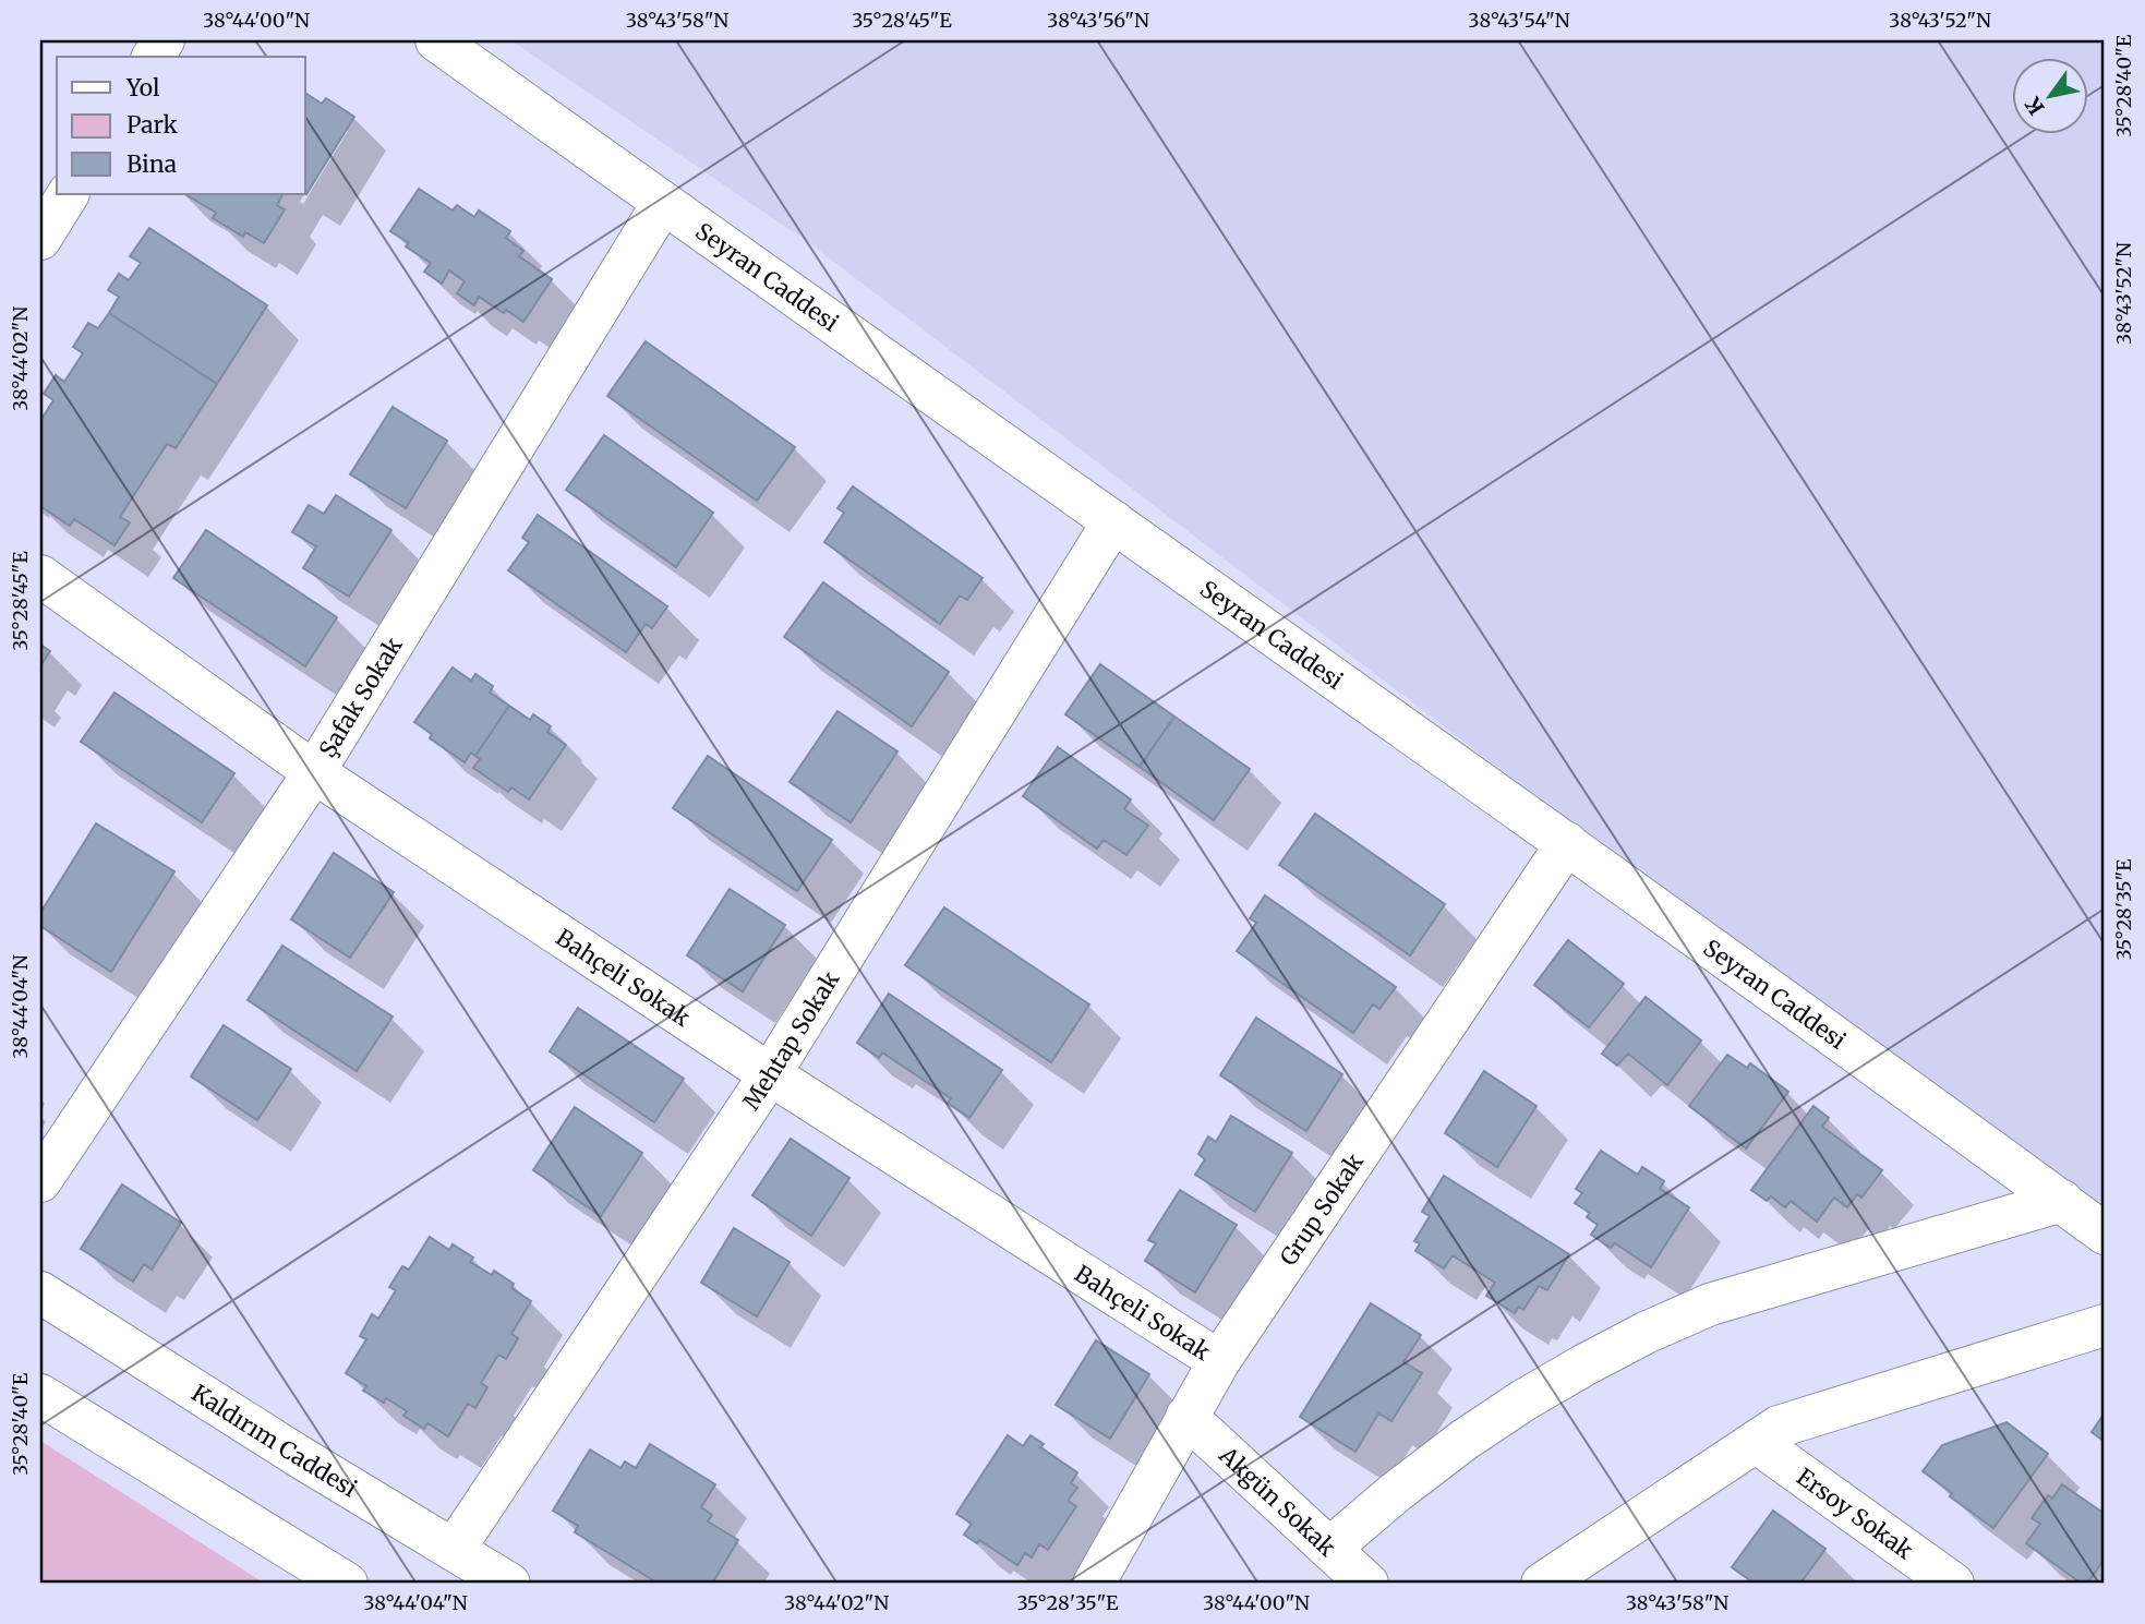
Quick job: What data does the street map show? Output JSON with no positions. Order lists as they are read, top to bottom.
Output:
{
  "streets": {
    "street": [
      "Seyran Caddesi",
      "Şafak Sokak",
      "Bahçeli Sokak",
      "Mehtap Sokak",
      "Grup Sokak",
      "Kaldırım Caddesi",
      "Akgün Sokak",
      "Ersoy Sokak"
    ]
  },
  "crossings": [
    ["Seyran Caddesi", "Şafak Sokak"],
    ["Seyran Caddesi", "Mehtap Sokak"],
    ["Seyran Caddesi", "Grup Sokak"],
    ["Şafak Sokak", "Bahçeli Sokak"],
    ["Bahçeli Sokak", "Mehtap Sokak"],
    ["Bahçeli Sokak", "Grup Sokak"],
    ["Mehtap Sokak", "Kaldırım Caddesi"],
    ["Grup Sokak", "Akgün Sokak"]
  ],
  "legend": ["Yol", "Park", "Bina"],
  "north": "bottom left",
  "coordinates": [
    "38°44'00\"N",
    "38°43'58\"N",
    "35°28'45\"E",
    "38°43'56\"N",
    "38°43'54\"N",
    "38°43'52\"N",
    "35°28'40\"E",
    "38°44'02\"N",
    "35°28'35\"E",
    "38°44'04\"N"
  ]
}
